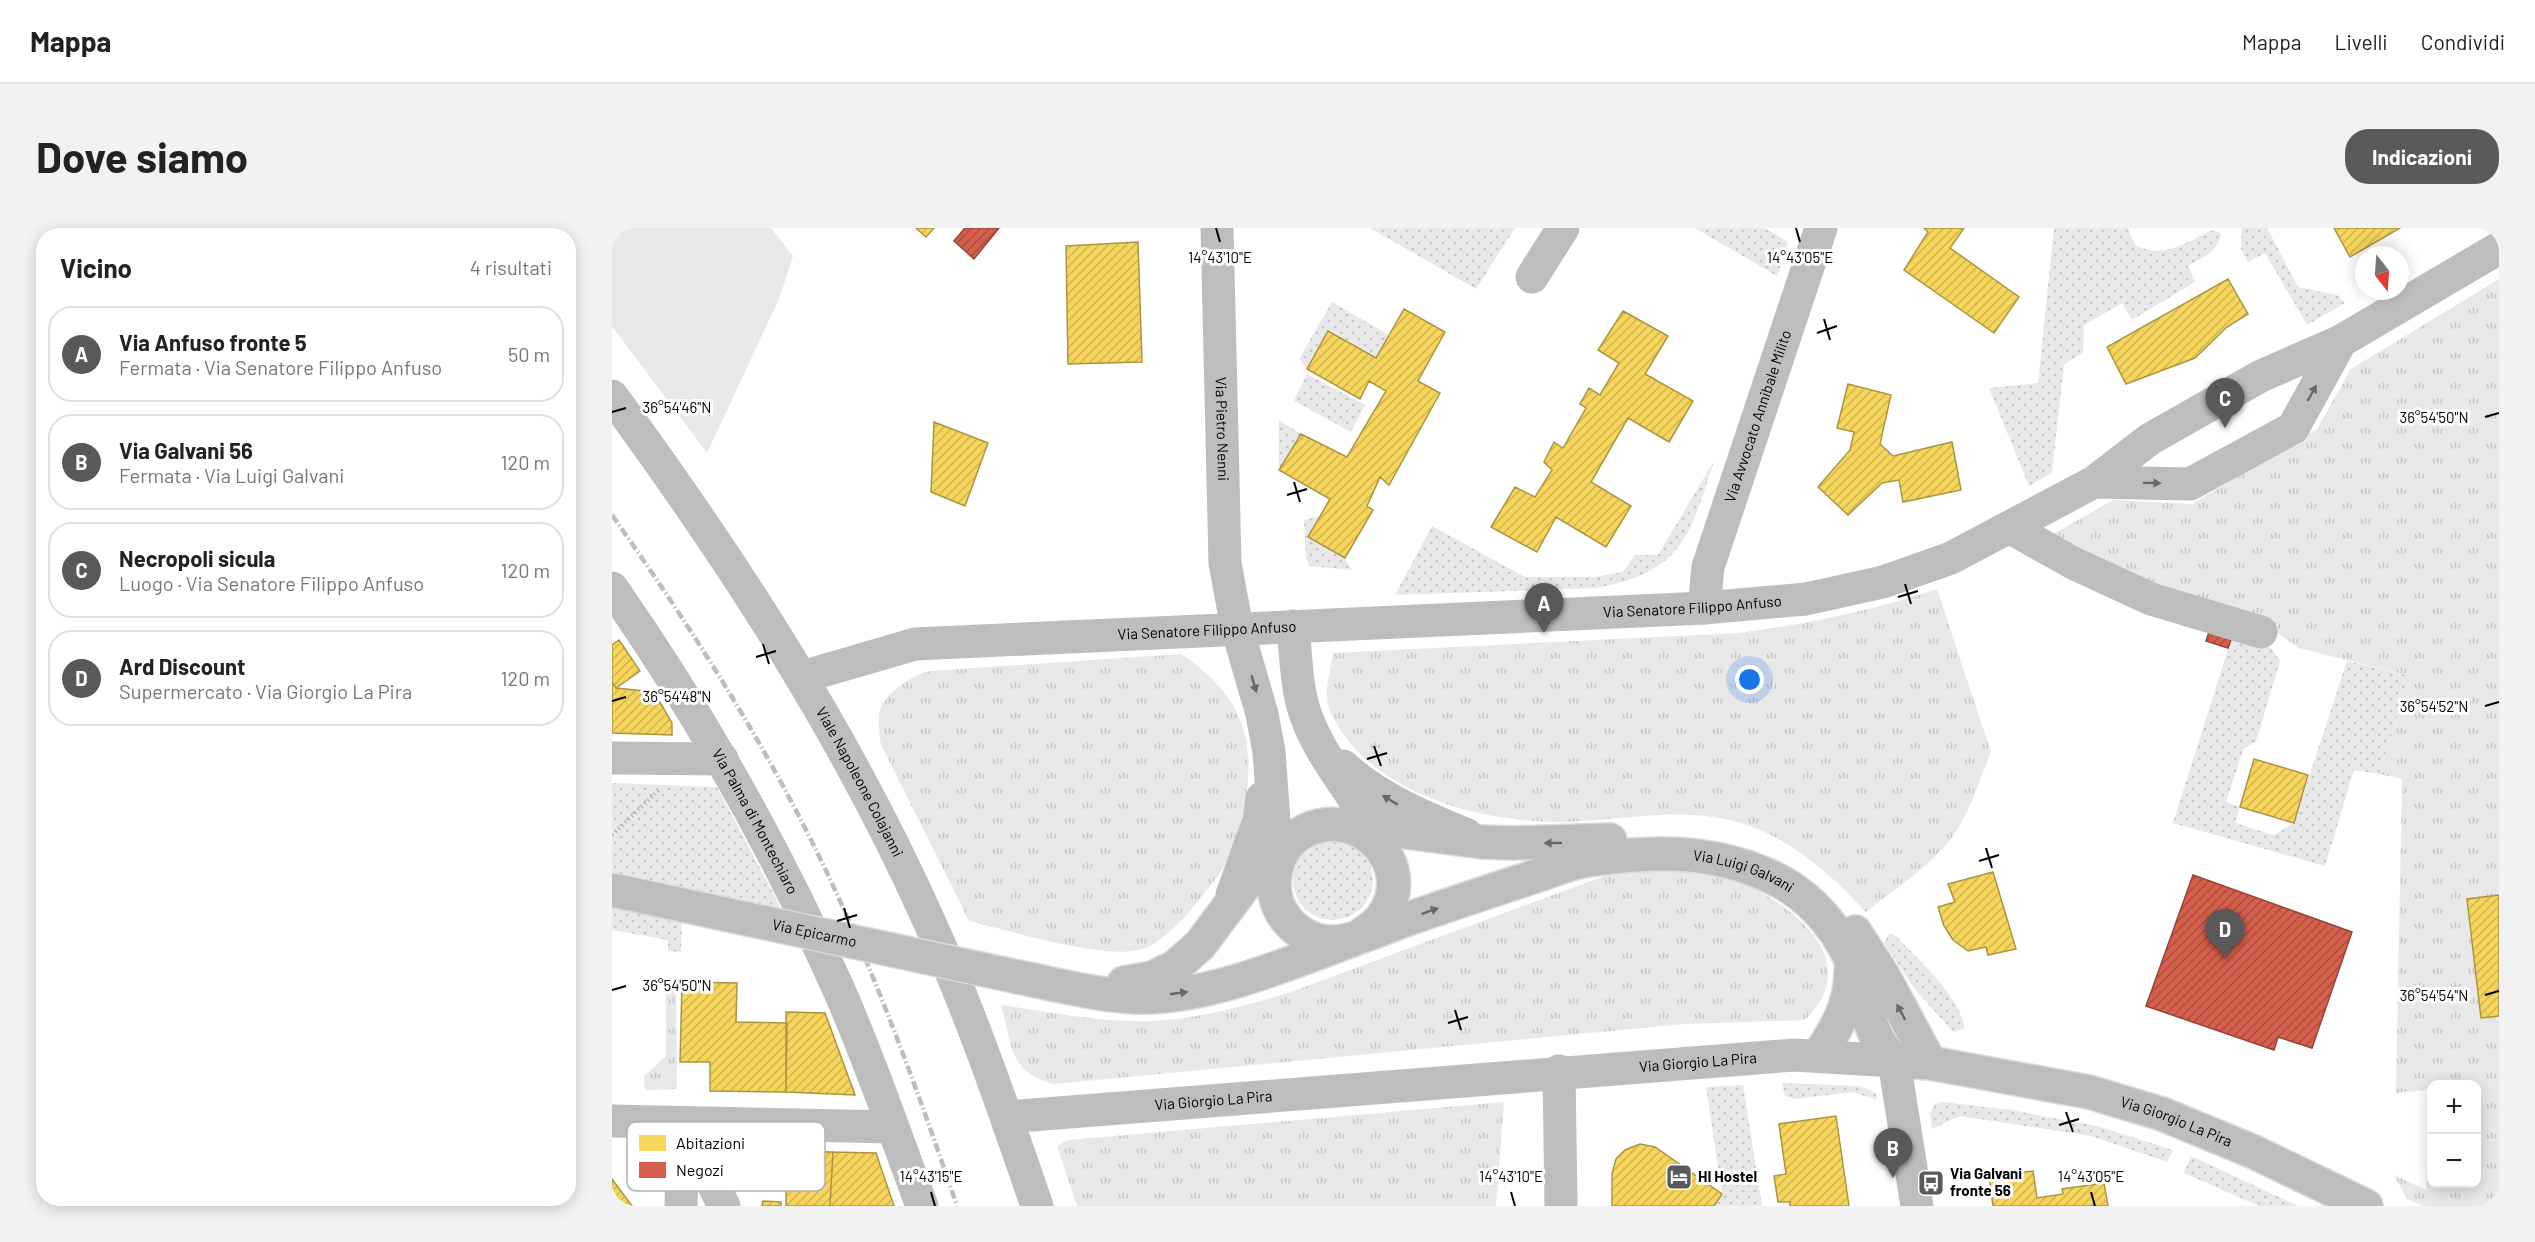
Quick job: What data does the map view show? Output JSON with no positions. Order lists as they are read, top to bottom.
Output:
{
  "streets": {
    "street": [
      "Via Avvocato Annibale Milito",
      "Via Pietro Nenni",
      "Via Senatore Filippo Anfuso",
      "Viale Napoleone Colajanni",
      "Via Palma di Montechiaro",
      "Via Luigi Galvani",
      "Via Epicarmo",
      "Via Giorgio La Pira"
    ]
  },
  "crossings": [
    ["Via Avvocato Annibale Milito", "Via Senatore Filippo Anfuso"],
    ["Via Pietro Nenni", "Via Senatore Filippo Anfuso"],
    ["Via Senatore Filippo Anfuso", "Viale Napoleone Colajanni"],
    ["Viale Napoleone Colajanni", "Via Giorgio La Pira"],
    ["Via Luigi Galvani", "Via Giorgio La Pira"]
  ],
  "places": {
    "hotel": ["HI Hostel"],
    "bus stop": ["Via Galvani fronte 56"]
  },
  "legend": ["Abitazioni", "Negozi"],
  "north": "bottom",
  "page": {
    "header": "Mappa",
    "nav": ["Mappa", "Livelli", "Condividi"],
    "buttons": "Indicazioni",
    "title": "Dove siamo",
    "heading": ["Vicino", "4 risultati"],
    "list": [
      {
        "mark": "A",
        "name": "Via Anfuso fronte 5",
        "note": "Fermata · Via Senatore Filippo Anfuso",
        "value": "50 m"
      },
      {
        "mark": "B",
        "name": "Via Galvani 56",
        "note": "Fermata · Via Luigi Galvani",
        "value": "120 m"
      },
      {
        "mark": "C",
        "name": "Necropoli sicula",
        "note": "Luogo · Via Senatore Filippo Anfuso",
        "value": "120 m"
      },
      {
        "mark": "D",
        "name": "Ard Discount",
        "note": "Supermercato · Via Giorgio La Pira",
        "value": "120 m"
      }
    ],
    "pins": [
      "C",
      "A",
      "D",
      "B"
    ],
    "map_buttons": ["+", "−"]
  },
  "coordinates": [
    "14°43'10\"E",
    "14°43'05\"E",
    "36°54'46\"N",
    "36°54'50\"N",
    "36°54'48\"N",
    "36°54'52\"N",
    "36°54'54\"N",
    "14°43'15\"E"
  ]
}
